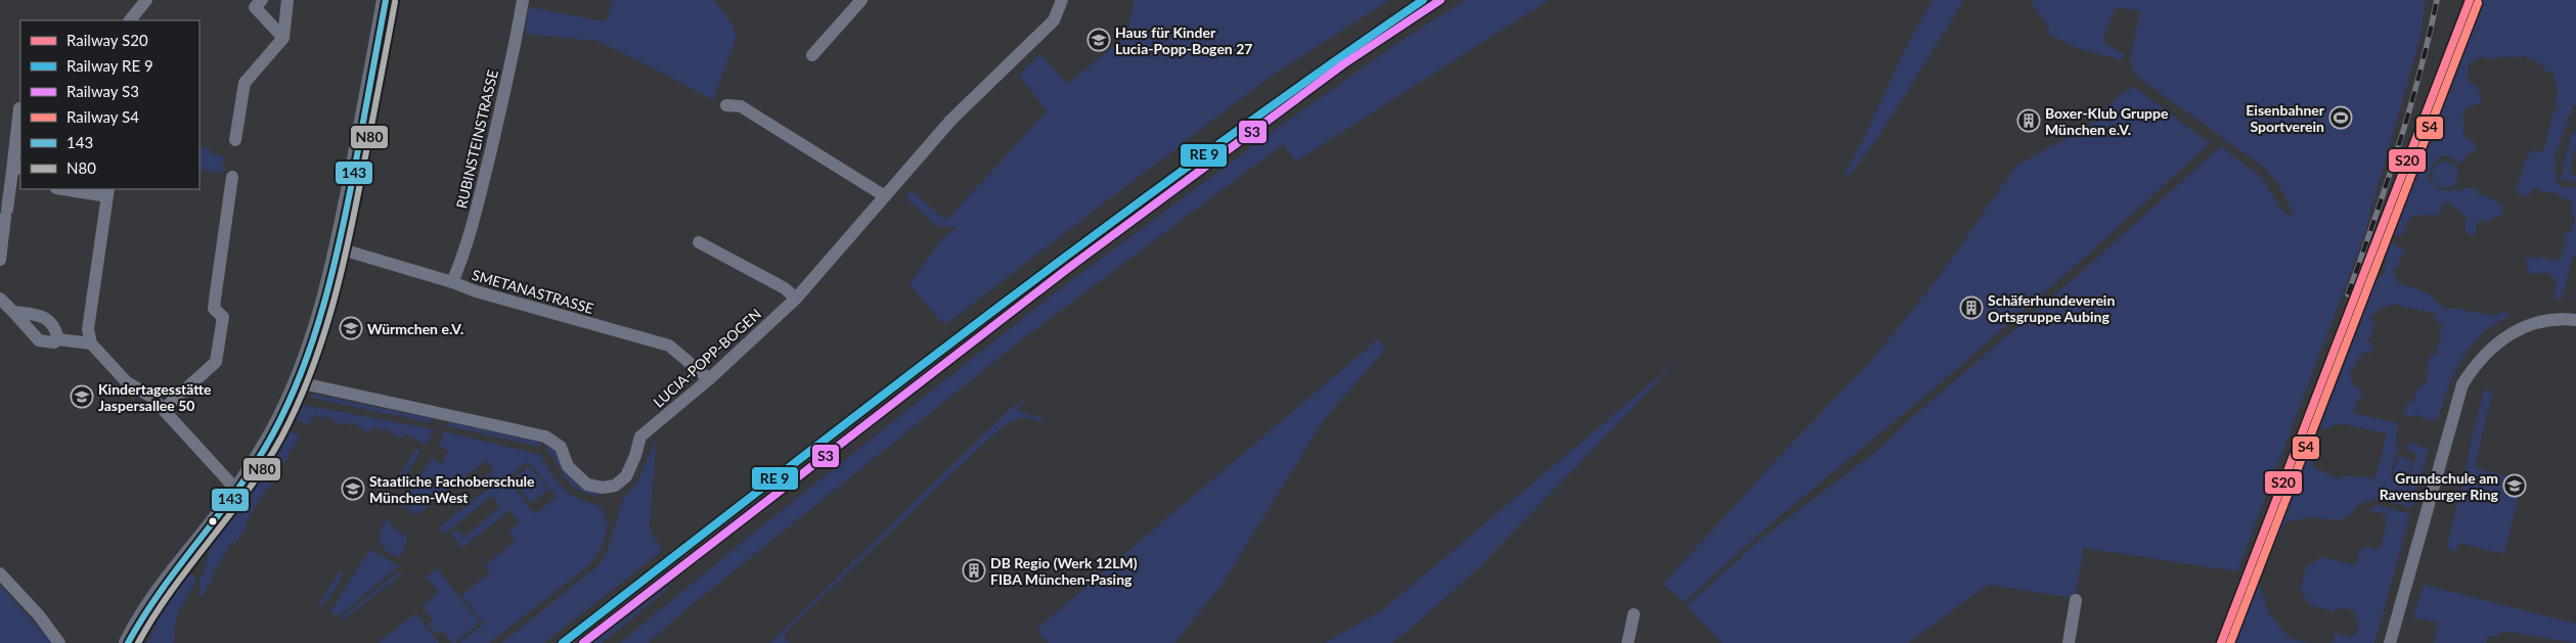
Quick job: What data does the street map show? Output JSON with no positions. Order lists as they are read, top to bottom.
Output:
{
  "streets": {
    "street": ["RUBINSTEINSTRASSE", "SMETANASTRASSE", "LUCIA-POPP-BOGEN"]
  },
  "crossings": [
    ["RUBINSTEINSTRASSE", "SMETANASTRASSE"],
    ["SMETANASTRASSE", "LUCIA-POPP-BOGEN"]
  ],
  "places": {
    "school or university": [
      "Haus für Kinder Lucia-Popp-Bogen 27",
      "Würmchen e.V.",
      "Kindertagesstätte Jaspersallee 50",
      "Grundschule am Ravensburger Ring",
      "Staatliche Fachoberschule München-West"
    ],
    "sports": ["Eisenbahner Sportverein"],
    "building": ["Boxer-Klub Gruppe München e.V.", "Schäferhundeverein Ortsgruppe Aubing", "DB Regio (Werk 12LM) FIBA München-Pasing"]
  },
  "lines": [
    "rail line S20",
    "rail line S3",
    "transit line 143",
    "transit line N80",
    "rail line S4"
  ],
  "legend": [
    "Railway S20",
    "Railway RE 9",
    "Railway S3",
    "Railway S4",
    "143",
    "N80"
  ]
}
